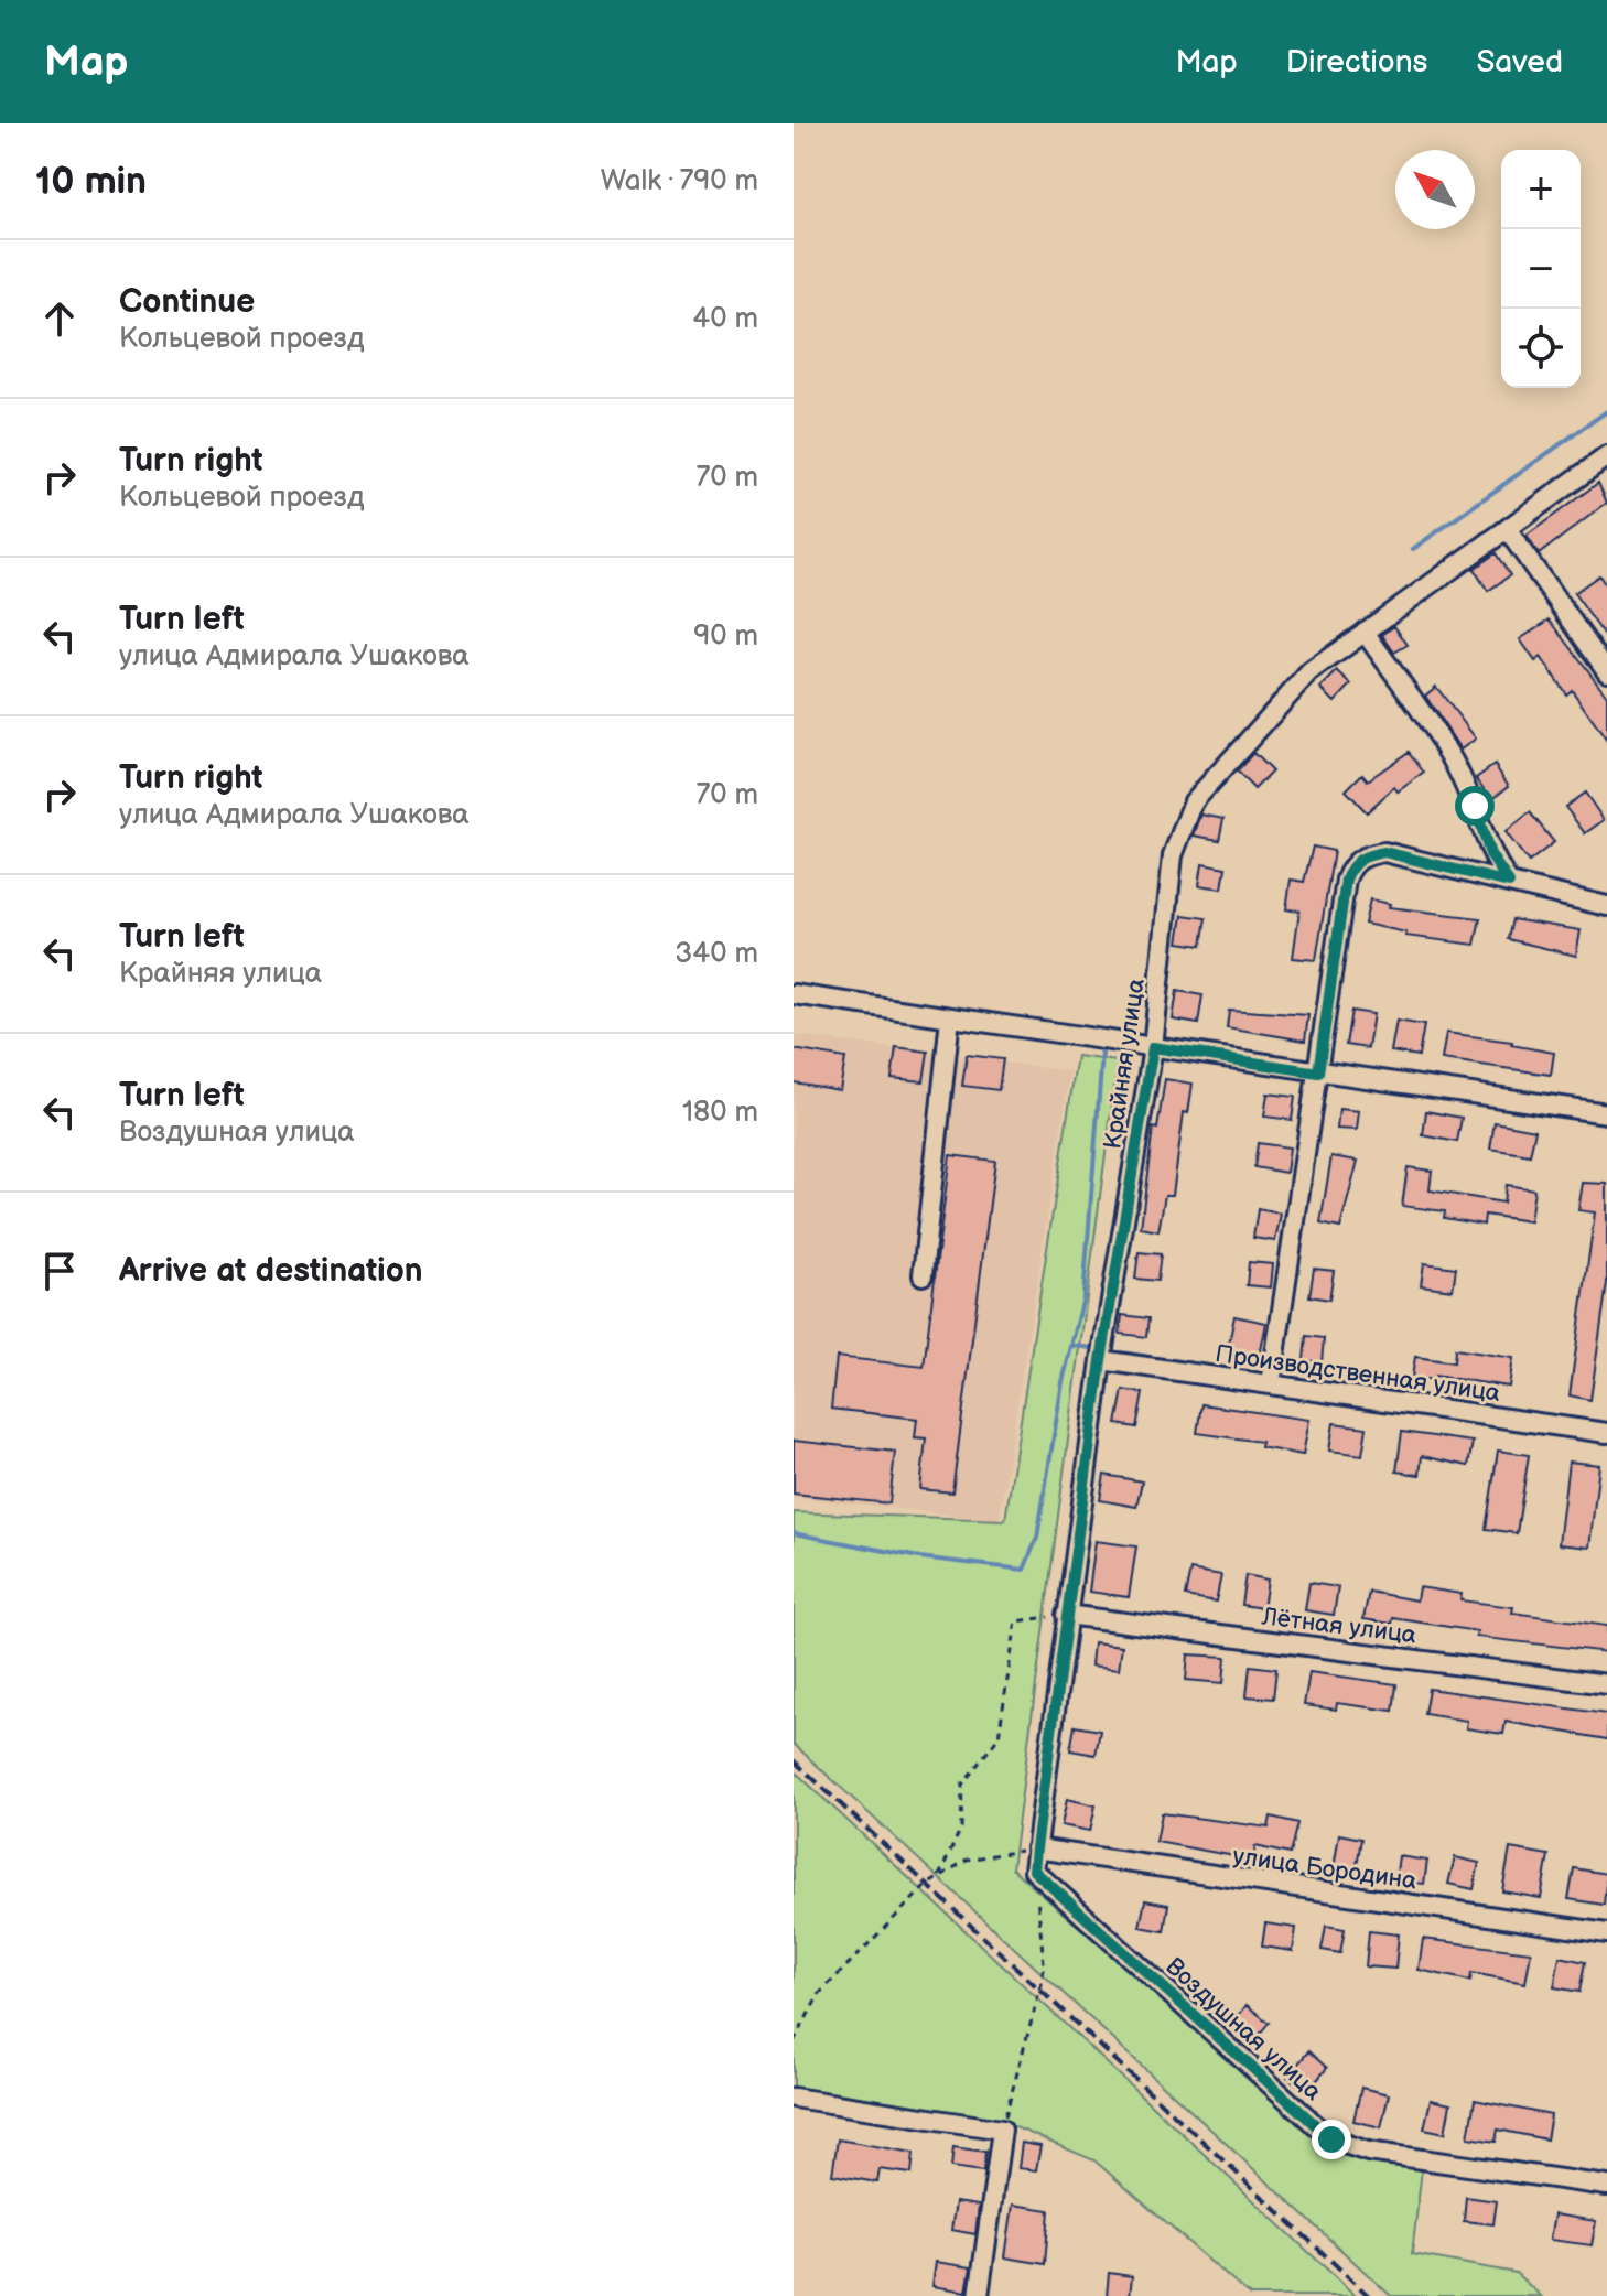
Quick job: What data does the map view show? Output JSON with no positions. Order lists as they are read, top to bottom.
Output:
{
  "streets": {
    "street": [
      "Крайняя улица",
      "Производственная улица",
      "Лётная улица",
      "улица Бородина",
      "Воздушная улица"
    ]
  },
  "crossings": [
    ["Крайняя улица", "Производственная улица"],
    ["Крайняя улица", "Лётная улица"],
    ["Крайняя улица", "улица Бородина"],
    ["Крайняя улица", "Воздушная улица"]
  ],
  "north": "top left",
  "page": {
    "header": "Map",
    "nav": ["Map", "Directions", "Saved"],
    "heading": ["10 min", "Walk · 790 m"],
    "map_buttons": ["+", "−"],
    "list": [
      ["Continue", "Кольцевой проезд", "40 m"],
      ["Turn right", "Кольцевой проезд", "70 m"],
      ["Turn left", "улица Адмирала Ушакова", "90 m"],
      ["Turn right", "улица Адмирала Ушакова", "70 m"],
      ["Turn left", "Крайняя улица", "340 m"],
      ["Turn left", "Воздушная улица", "180 m"],
      "Arrive at destination"
    ]
  }
}
